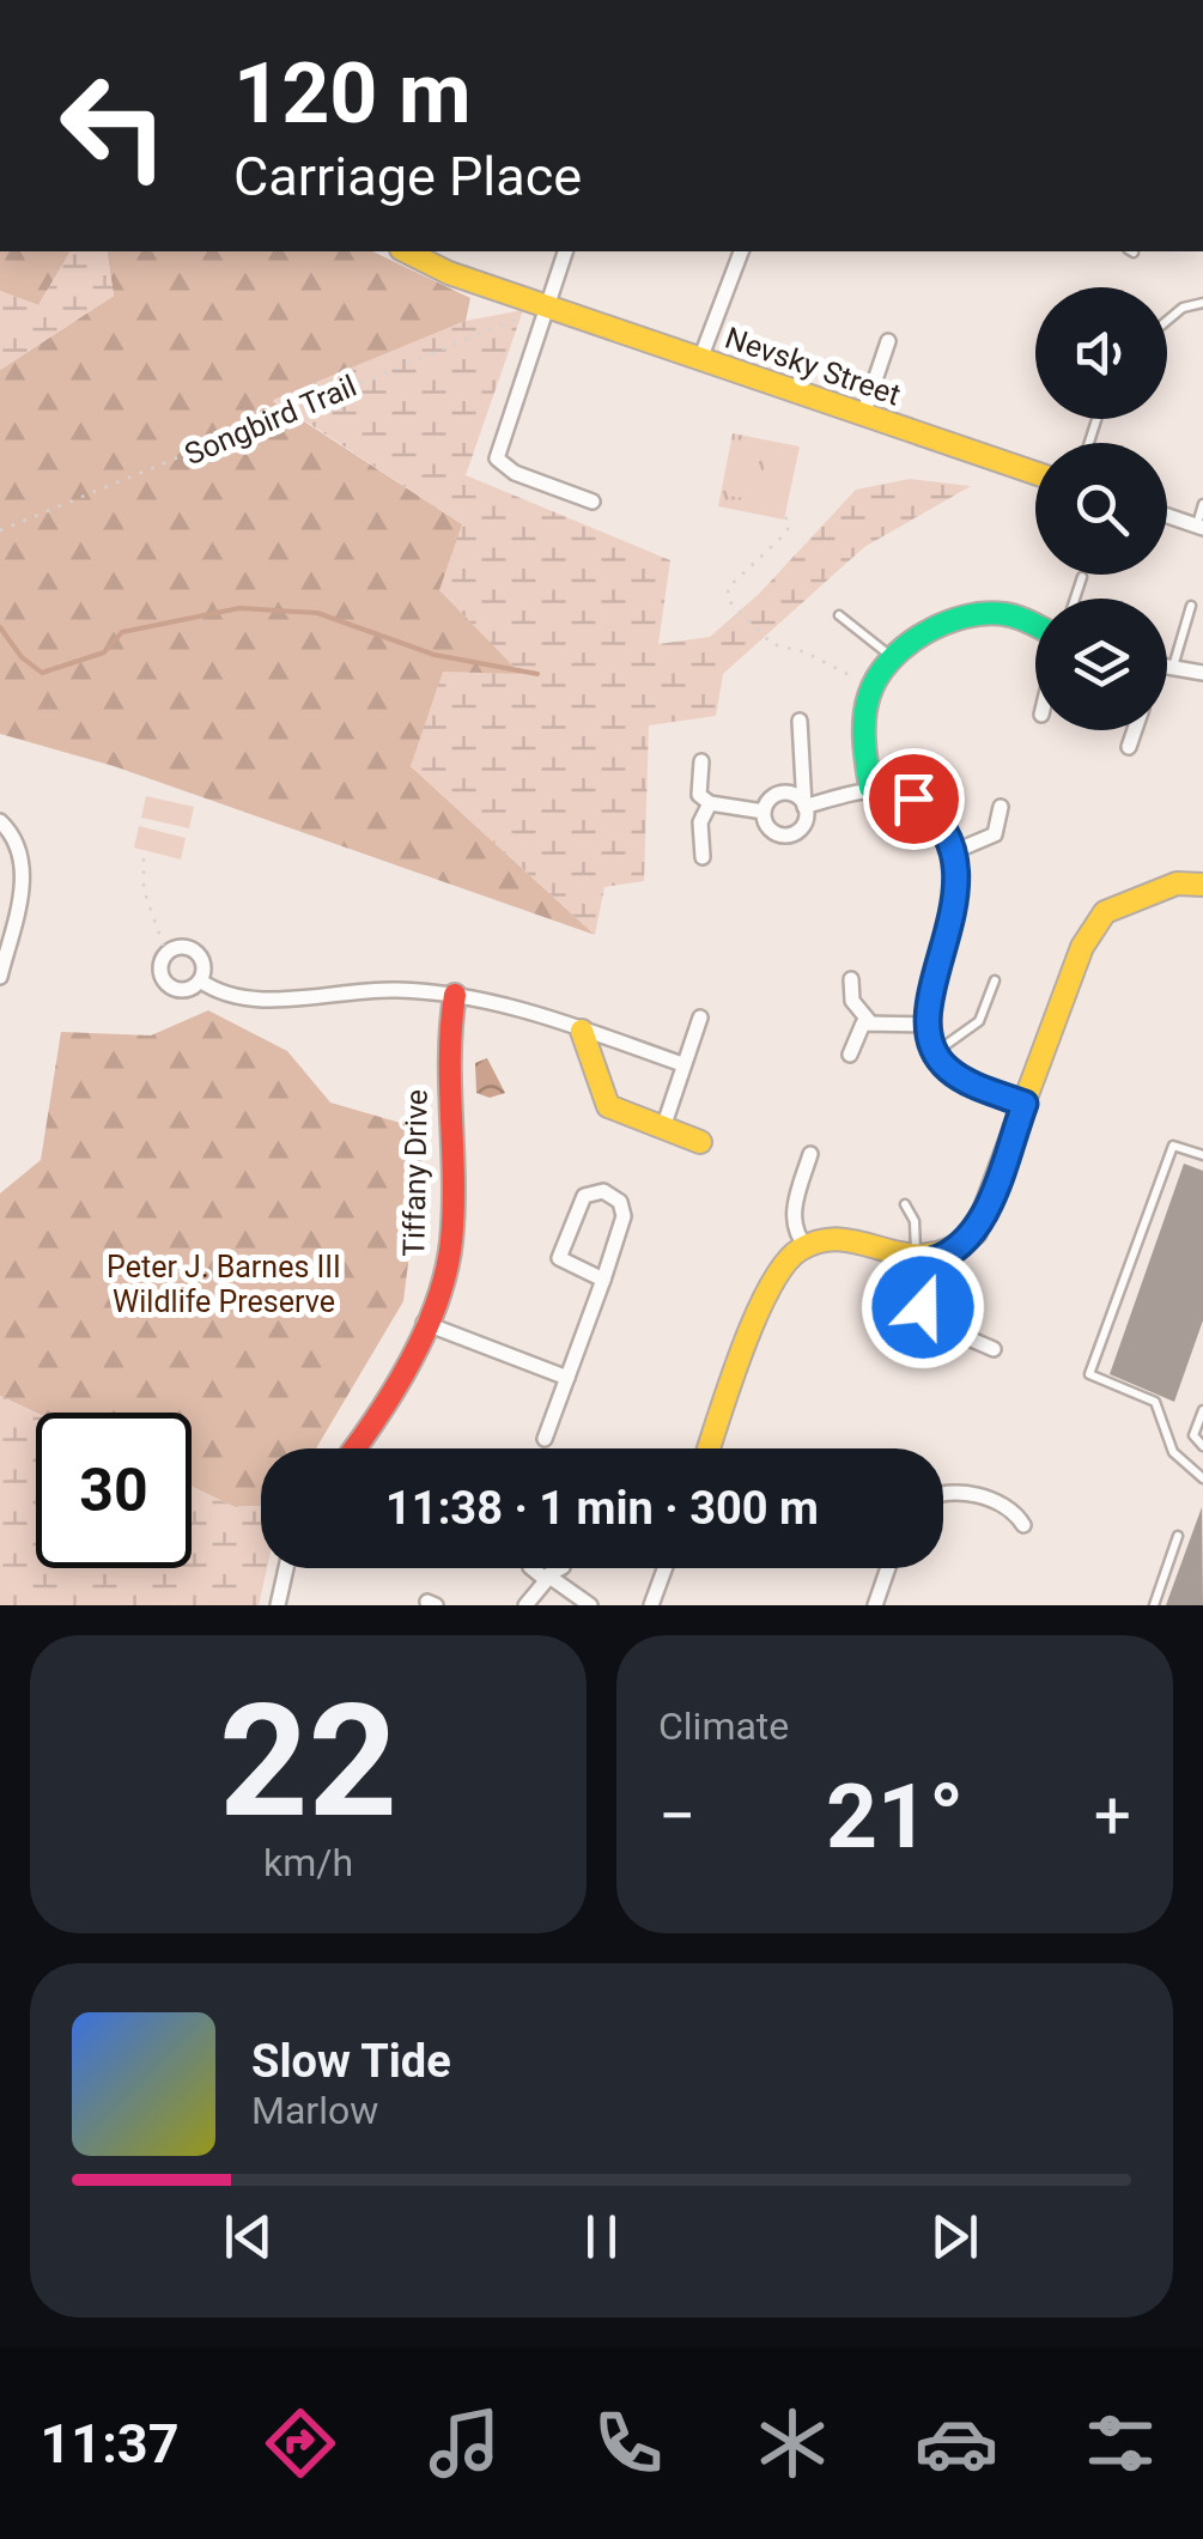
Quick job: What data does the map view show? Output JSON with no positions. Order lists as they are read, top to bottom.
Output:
{
  "streets": {
    "street": ["Nevsky Street", "Tiffany Drive"],
    "path": ["Songbird Trail"]
  },
  "crossings": [
    ["Nevsky Street", "Songbird Trail"]
  ],
  "parks": ["Peter J. Barnes III Wildlife Preserve"],
  "page": {
    "turn": ["120 m", "Carriage Place"],
    "limit": "30",
    "trip": "11:38 · 1 min · 300 m",
    "tile": [
      ["22", "km/h"],
      "Climate"
    ],
    "heat": ["−", "21°", "+"],
    "song": ["Slow Tide", "Marlow"],
    "tabs": "11:37"
  }
}
